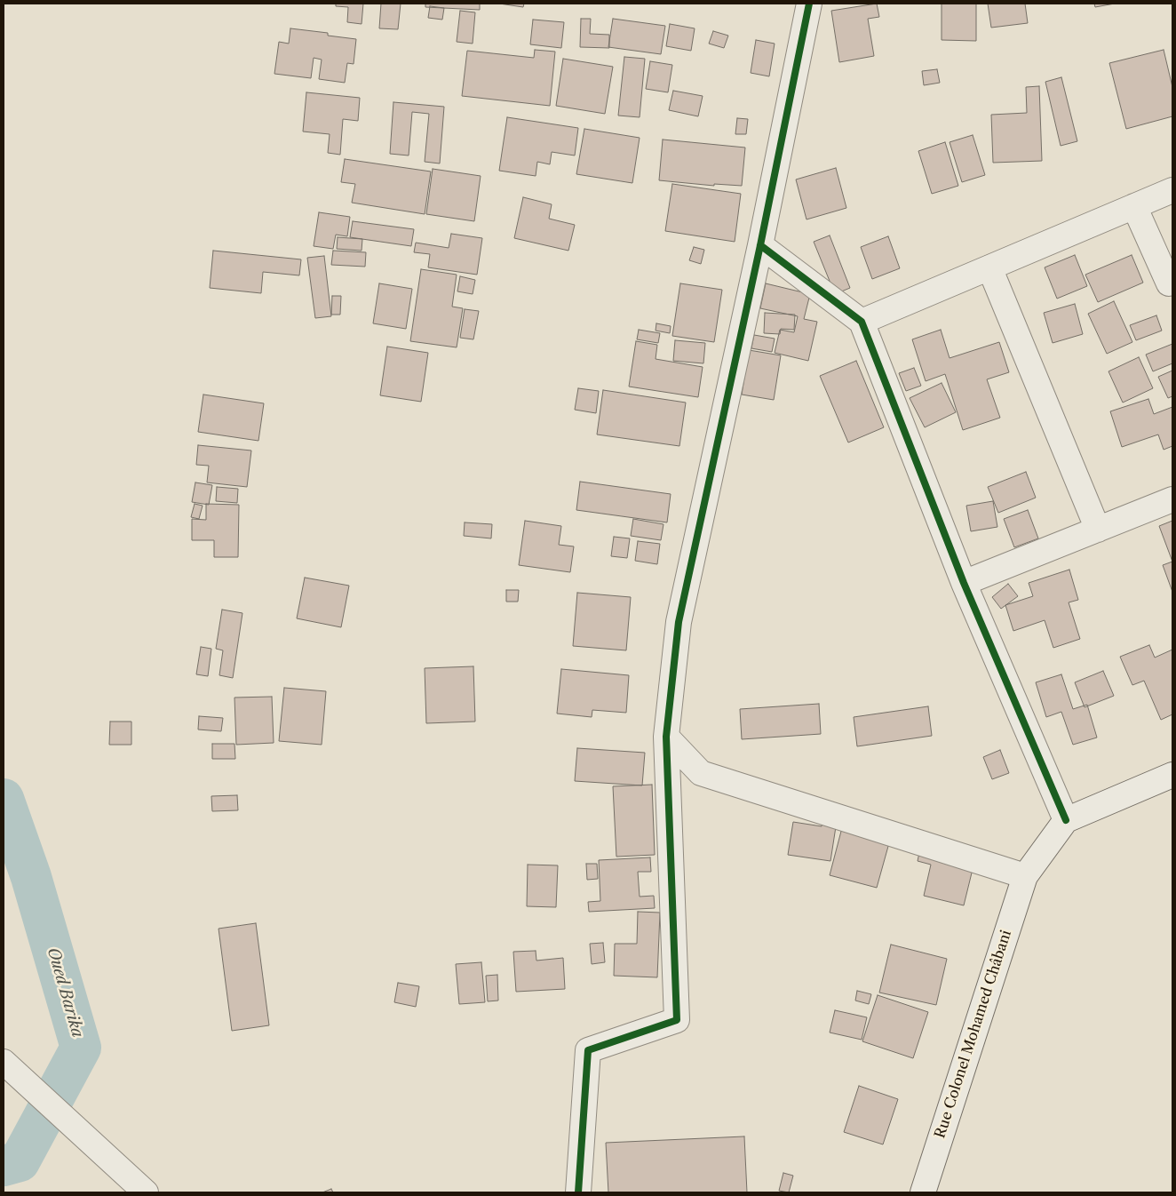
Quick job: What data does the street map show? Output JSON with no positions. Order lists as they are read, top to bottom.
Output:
{
  "streets": {
    "street": ["Rue Colonel Mohamed Châbani"]
  },
  "water": ["Oued Barika"]
}
